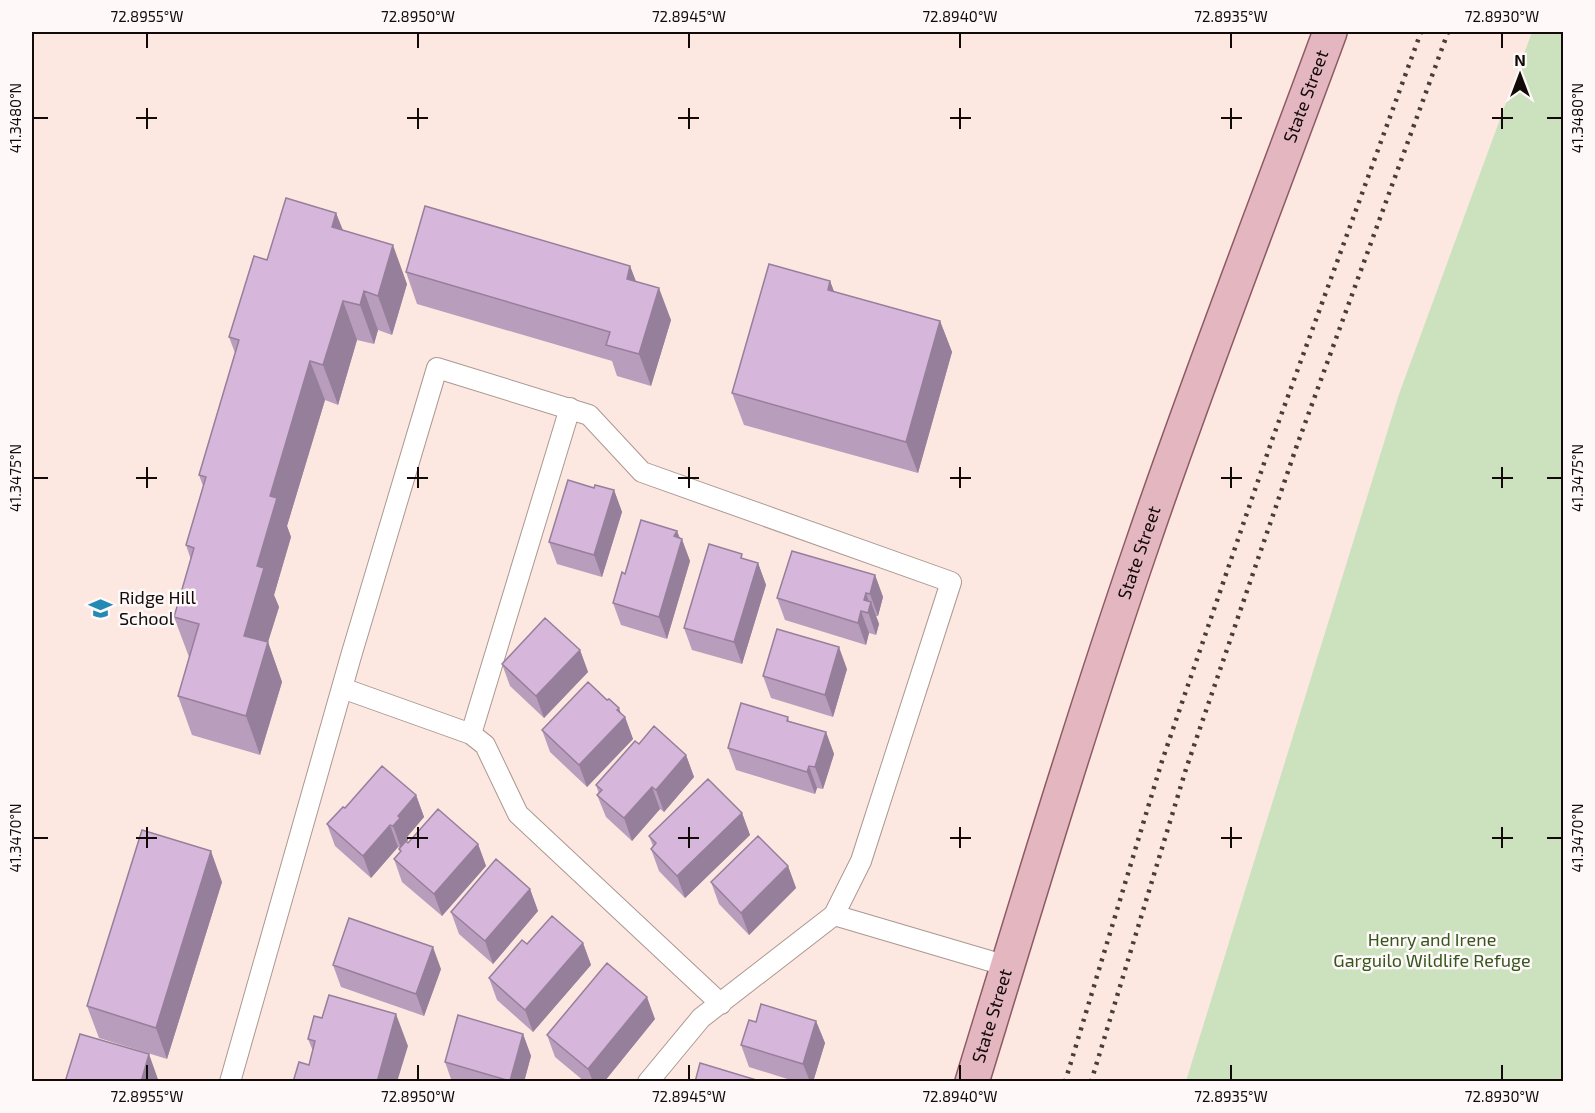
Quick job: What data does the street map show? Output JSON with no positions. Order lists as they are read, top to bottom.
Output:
{
  "streets": {
    "main road": ["State Street"]
  },
  "parks": ["Henry and Irene Garguilo Wildlife Refuge"],
  "places": {
    "school or university": ["Ridge Hill School"]
  },
  "north": "top",
  "coordinates": [
    "72.8955°W",
    "72.8950°W",
    "72.8945°W",
    "72.8940°W",
    "72.8935°W",
    "72.8930°W",
    "41.3480°N",
    "41.3475°N",
    "41.3470°N"
  ]
}
